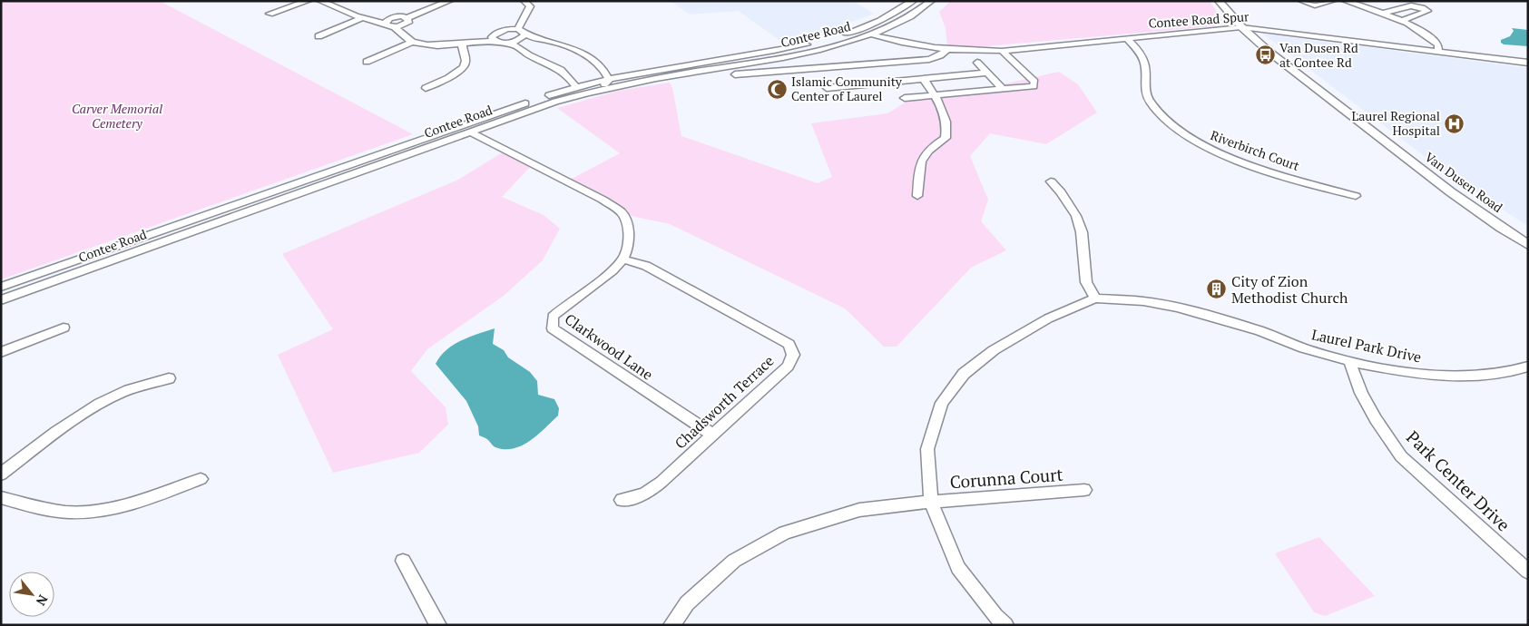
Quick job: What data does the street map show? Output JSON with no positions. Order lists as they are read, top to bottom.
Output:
{
  "streets": {
    "main road": ["Van Dusen Road"],
    "street": [
      "Contee Road Spur",
      "Contee Road",
      "Riverbirch Court",
      "Laurel Park Drive",
      "Clarkwood Lane",
      "Chadsworth Terrace",
      "Corunna Court",
      "Park Center Drive"
    ]
  },
  "crossings": [
    ["Contee Road Spur", "Contee Road"],
    ["Contee Road Spur", "Riverbirch Court"],
    ["Contee Road Spur", "Van Dusen Road"],
    ["Laurel Park Drive", "Park Center Drive"],
    ["Clarkwood Lane", "Chadsworth Terrace"]
  ],
  "parks": ["Carver Memorial Cemetery"],
  "places": {
    "bus stop": ["Van Dusen Rd at Contee Rd"],
    "mosque": ["Islamic Community Center of Laurel"],
    "hospital": ["Laurel Regional Hospital"],
    "building": ["City of Zion Methodist Church"]
  },
  "north": "bottom right"
}
